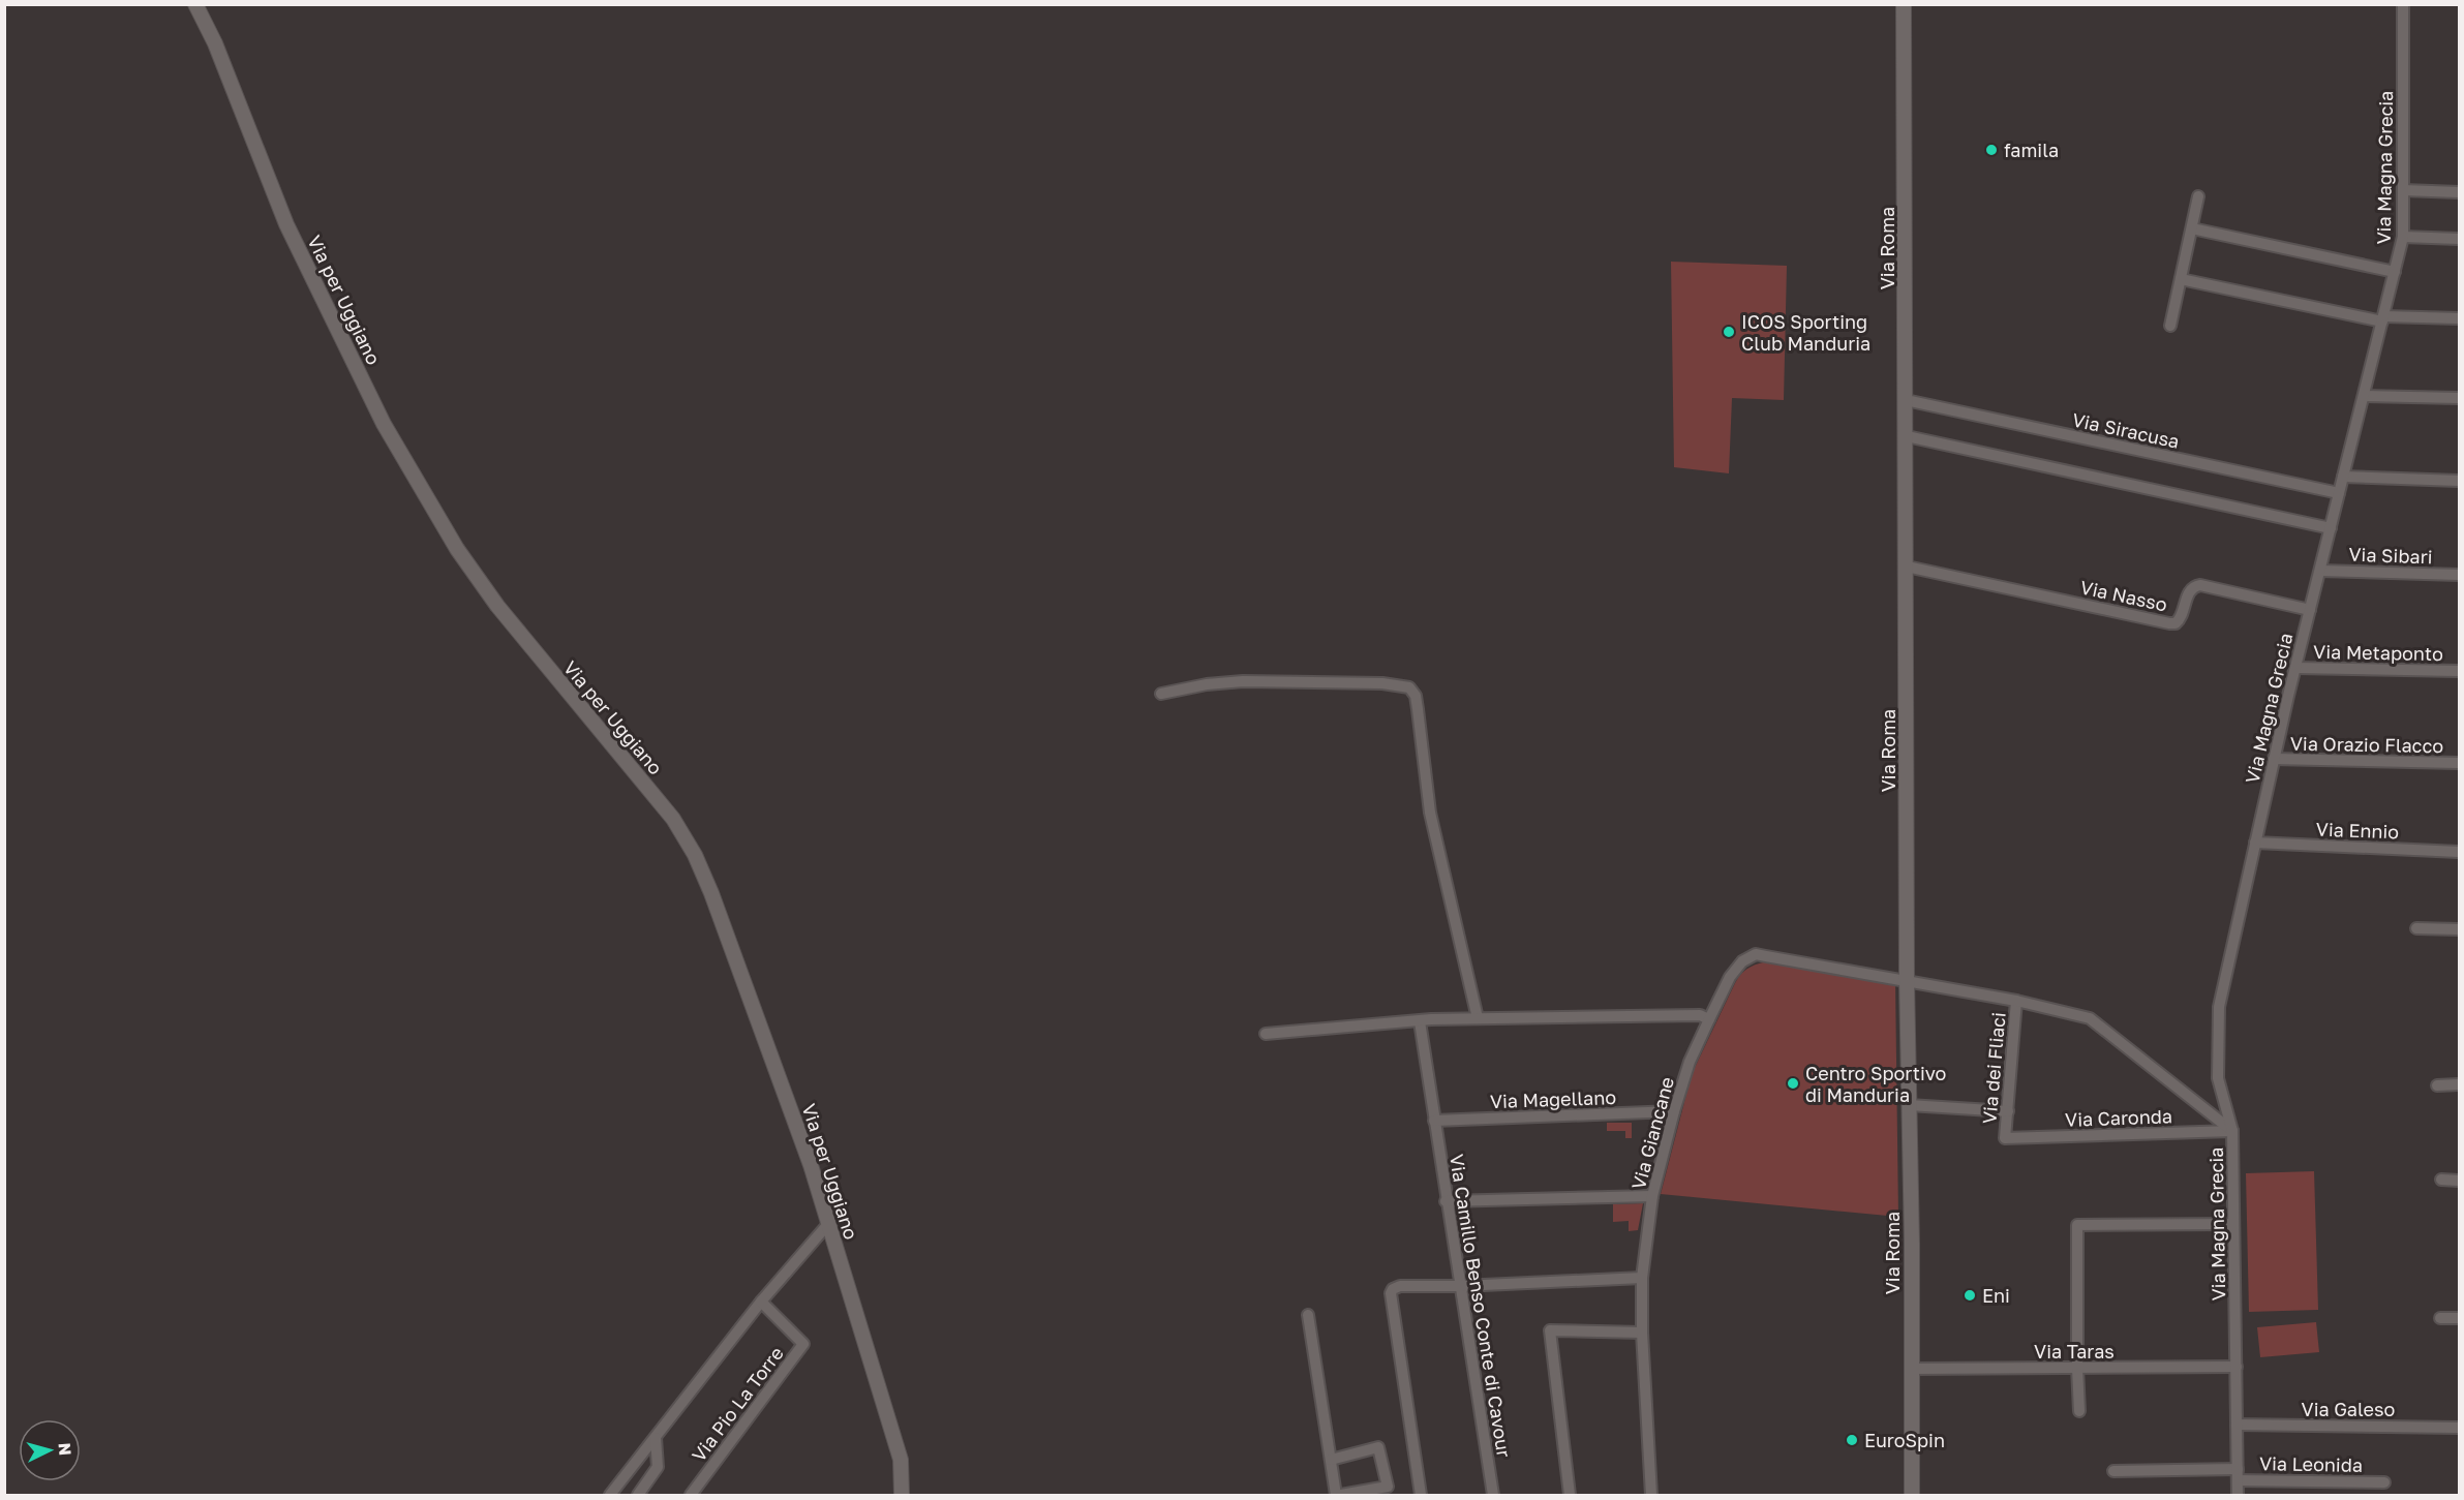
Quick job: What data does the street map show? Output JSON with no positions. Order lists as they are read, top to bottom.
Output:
{
  "streets": {
    "street": [
      "Via Magna Grecia",
      "Via Roma",
      "Via per Uggiano",
      "Via Siracusa",
      "Via Sibari",
      "Via Nasso",
      "Via Metaponto",
      "Via Orazio Flacco",
      "Via Ennio",
      "Via dei Fliaci",
      "Via Magellano",
      "Via Caronda",
      "Via Giancane",
      "Via Camillo Benso Conte di Cavour",
      "Via Taras",
      "Via Pio La Torre",
      "Via Galeso",
      "Via Leonida"
    ]
  },
  "crossings": [
    ["Via Magna Grecia", "Via Siracusa"],
    ["Via Magna Grecia", "Via Sibari"],
    ["Via Magna Grecia", "Via Nasso"],
    ["Via Magna Grecia", "Via Metaponto"],
    ["Via Magna Grecia", "Via Orazio Flacco"],
    ["Via Magna Grecia", "Via Ennio"],
    ["Via Magna Grecia", "Via Caronda"],
    ["Via Magna Grecia", "Via Taras"],
    ["Via Magna Grecia", "Via Galeso"],
    ["Via Magna Grecia", "Via Leonida"],
    ["Via Roma", "Via Siracusa"],
    ["Via Roma", "Via Nasso"],
    ["Via Roma", "Via Giancane"],
    ["Via Roma", "Via Taras"],
    ["Via dei Fliaci", "Via Caronda"],
    ["Via Magellano", "Via Giancane"],
    ["Via Magellano", "Via Camillo Benso Conte di Cavour"]
  ],
  "places": [
    "famila",
    "ICOS Sporting Club Manduria",
    "Centro Sportivo di Manduria",
    "Eni",
    "EuroSpin"
  ],
  "north": "right"
}
